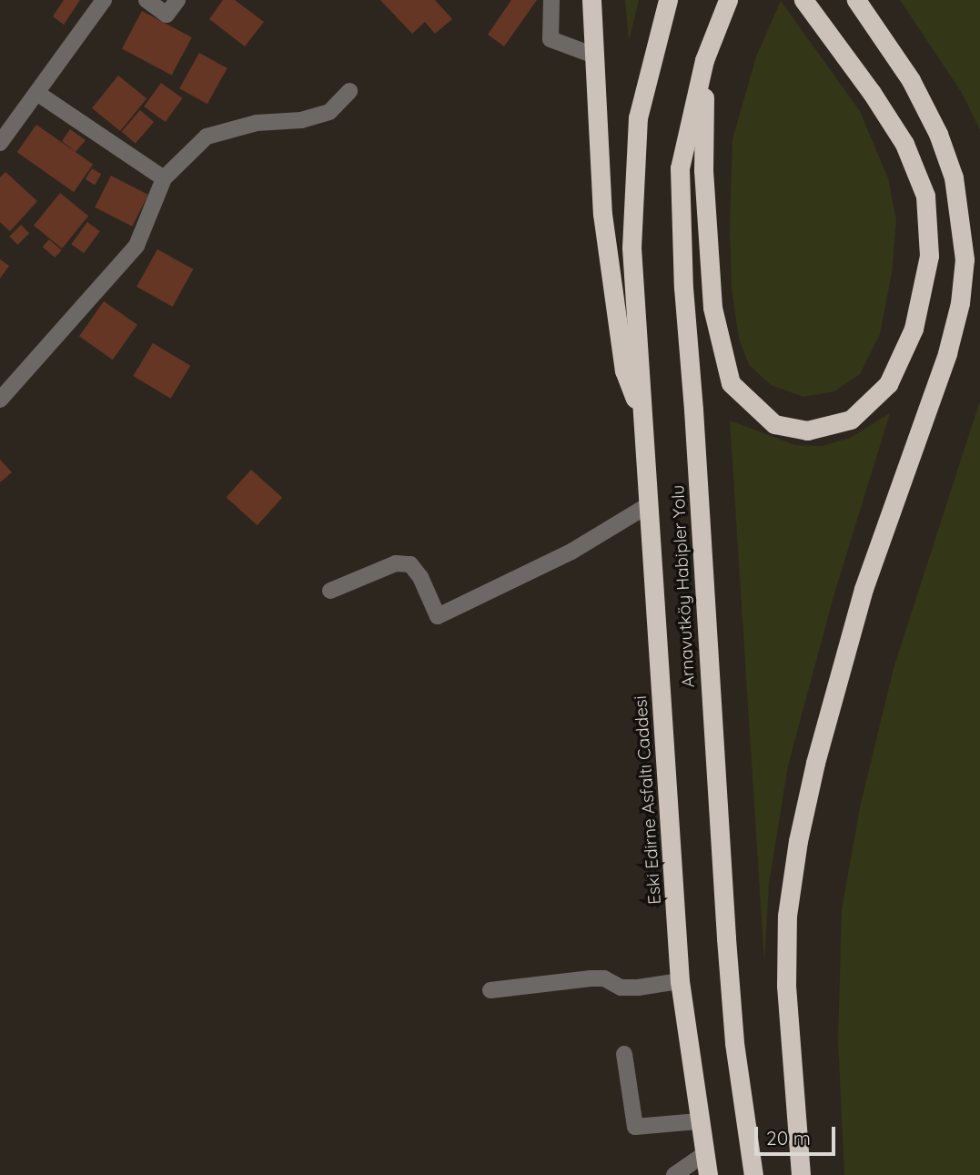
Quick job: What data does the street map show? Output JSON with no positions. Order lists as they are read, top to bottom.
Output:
{
  "streets": {
    "highway": ["Arnavutköy Habipler Yolu", "Eski Edirne Asfaltı Caddesi"]
  },
  "scale_bar": "20 m"
}
